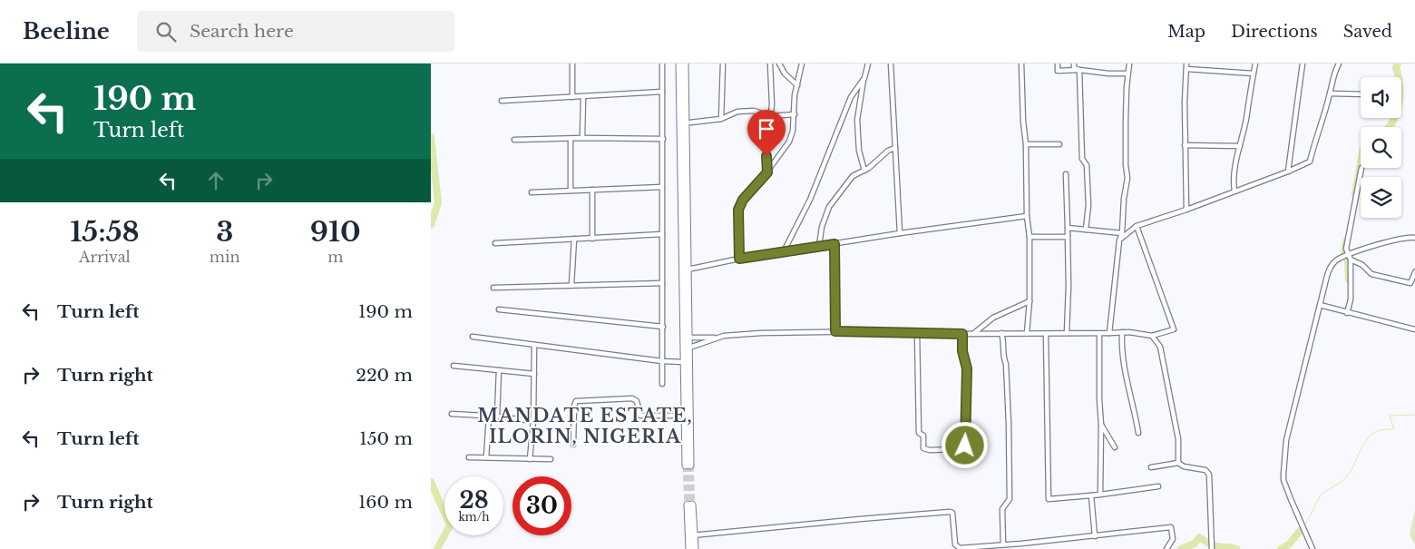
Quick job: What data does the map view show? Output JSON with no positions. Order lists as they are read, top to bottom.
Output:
{
  "districts": ["MANDATE ESTATE, ILORIN, NIGERIA"],
  "page": {
    "header": "Beeline",
    "search": "Search here",
    "nav": ["Map", "Directions", "Saved"],
    "turn": ["190 m", "Turn left"],
    "eta": [
      "15:58",
      "Arrival",
      "3",
      "min",
      "910",
      "m"
    ],
    "list": [
      {
        "name": "Turn left",
        "value": "190 m"
      },
      {
        "name": "Turn right",
        "value": "220 m"
      },
      {
        "name": "Turn left",
        "value": "150 m"
      },
      {
        "name": "Turn right",
        "value": "160 m"
      }
    ],
    "speed": "28 km/h",
    "limit": "30"
  }
}
